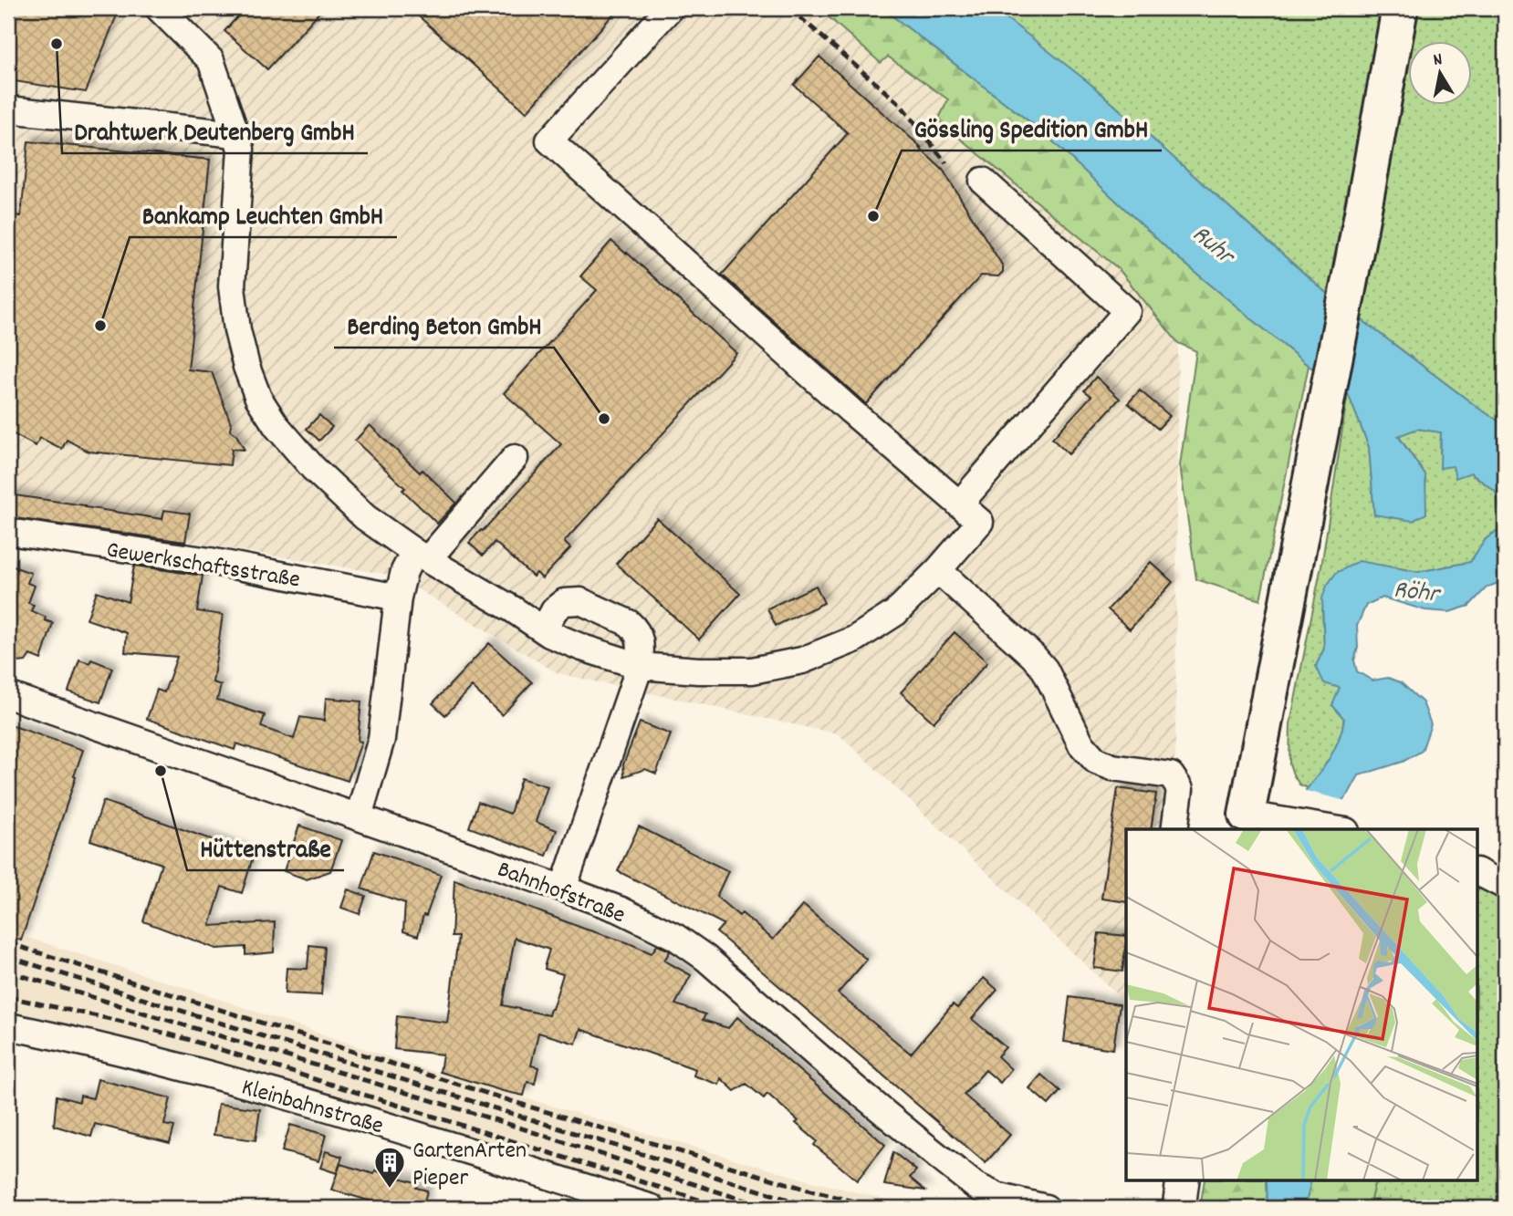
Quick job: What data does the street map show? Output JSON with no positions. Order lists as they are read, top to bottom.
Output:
{
  "streets": {
    "street": ["Gewerkschaftsstraße", "Bahnhofstraße", "Kleinbahnstraße"]
  },
  "water": ["Ruhr", "Röhr"],
  "places": {
    "other": [
      "Drahtwerk Deutenberg GmbH",
      "Gössling Spedition GmbH",
      "Bankamp Leuchten GmbH",
      "Berding Beton GmbH",
      "Hüttenstraße"
    ],
    "building": ["GartenArten Pieper"]
  },
  "north": "top"
}
